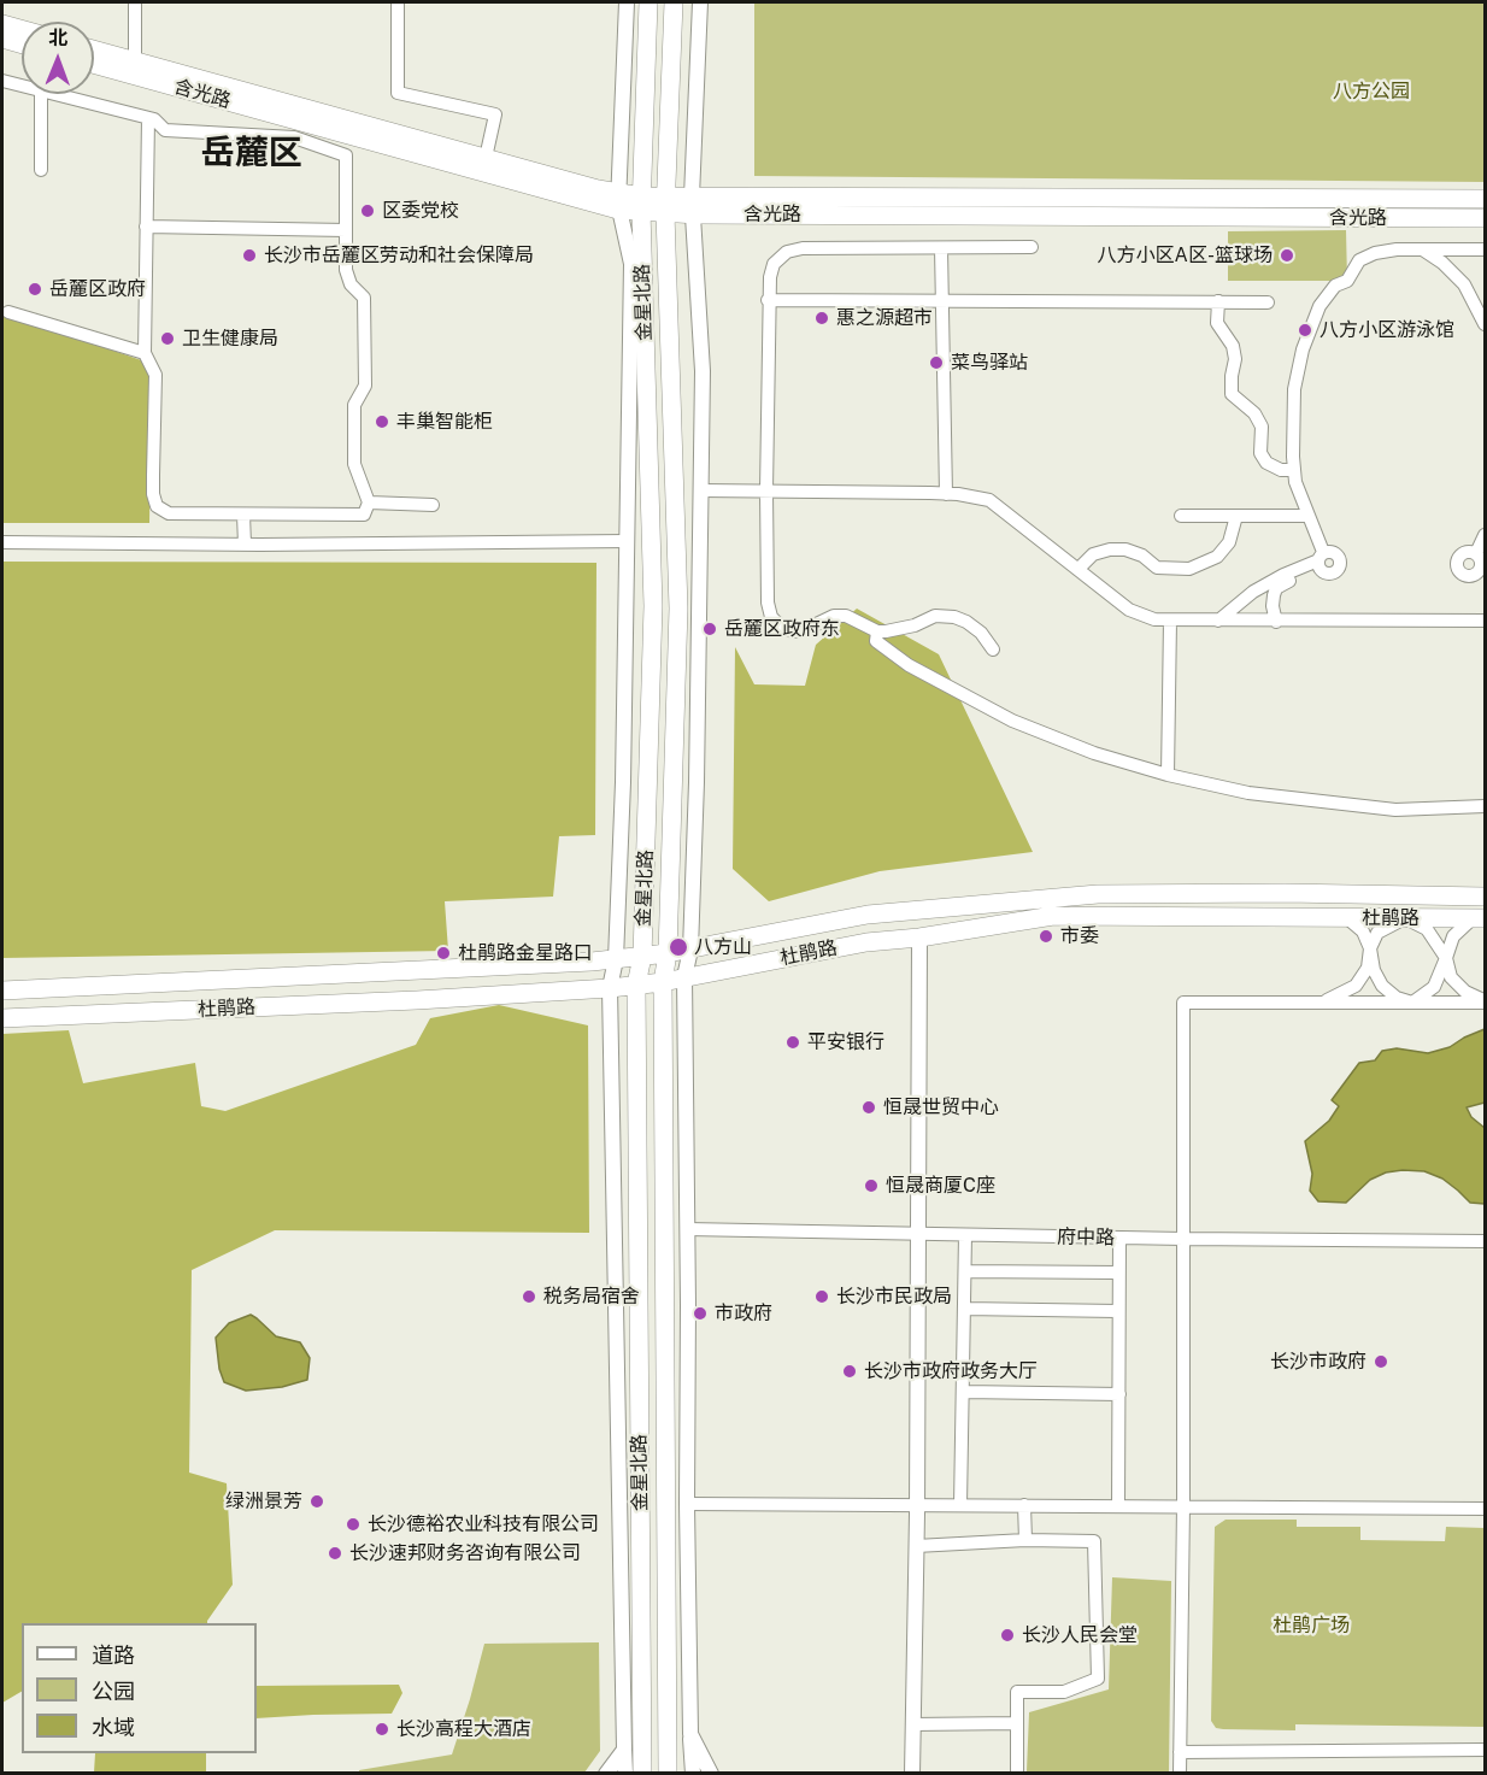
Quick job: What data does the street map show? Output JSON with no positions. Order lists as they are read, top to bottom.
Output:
{
  "streets": {
    "main road": ["含光路", "金星北路", "杜鹃路"],
    "street": ["府中路"]
  },
  "crossings": [
    ["含光路", "金星北路"],
    ["金星北路", "杜鹃路"]
  ],
  "districts": ["岳麓区"],
  "parks": ["八方公园", "杜鹃广场"],
  "places": [
    "区委党校",
    "长沙市岳麓区劳动和社会保障局",
    "八方小区A区-篮球场",
    "岳麓区政府",
    "惠之源超市",
    "八方小区游泳馆",
    "卫生健康局",
    "菜鸟驿站",
    "丰巢智能柜",
    "岳麓区政府东",
    "市委",
    "八方山",
    "杜鹃路金星路口",
    "平安银行",
    "恒晟世贸中心",
    "恒晟商厦C座",
    "税务局宿舍",
    "长沙市民政局",
    "市政府",
    "长沙市政府",
    "长沙市政府政务大厅",
    "绿洲景芳",
    "长沙德裕农业科技有限公司",
    "长沙速邦财务咨询有限公司",
    "长沙人民会堂",
    "长沙高程大酒店"
  ],
  "legend": ["道路", "公园", "水域"],
  "north": "top"
}
